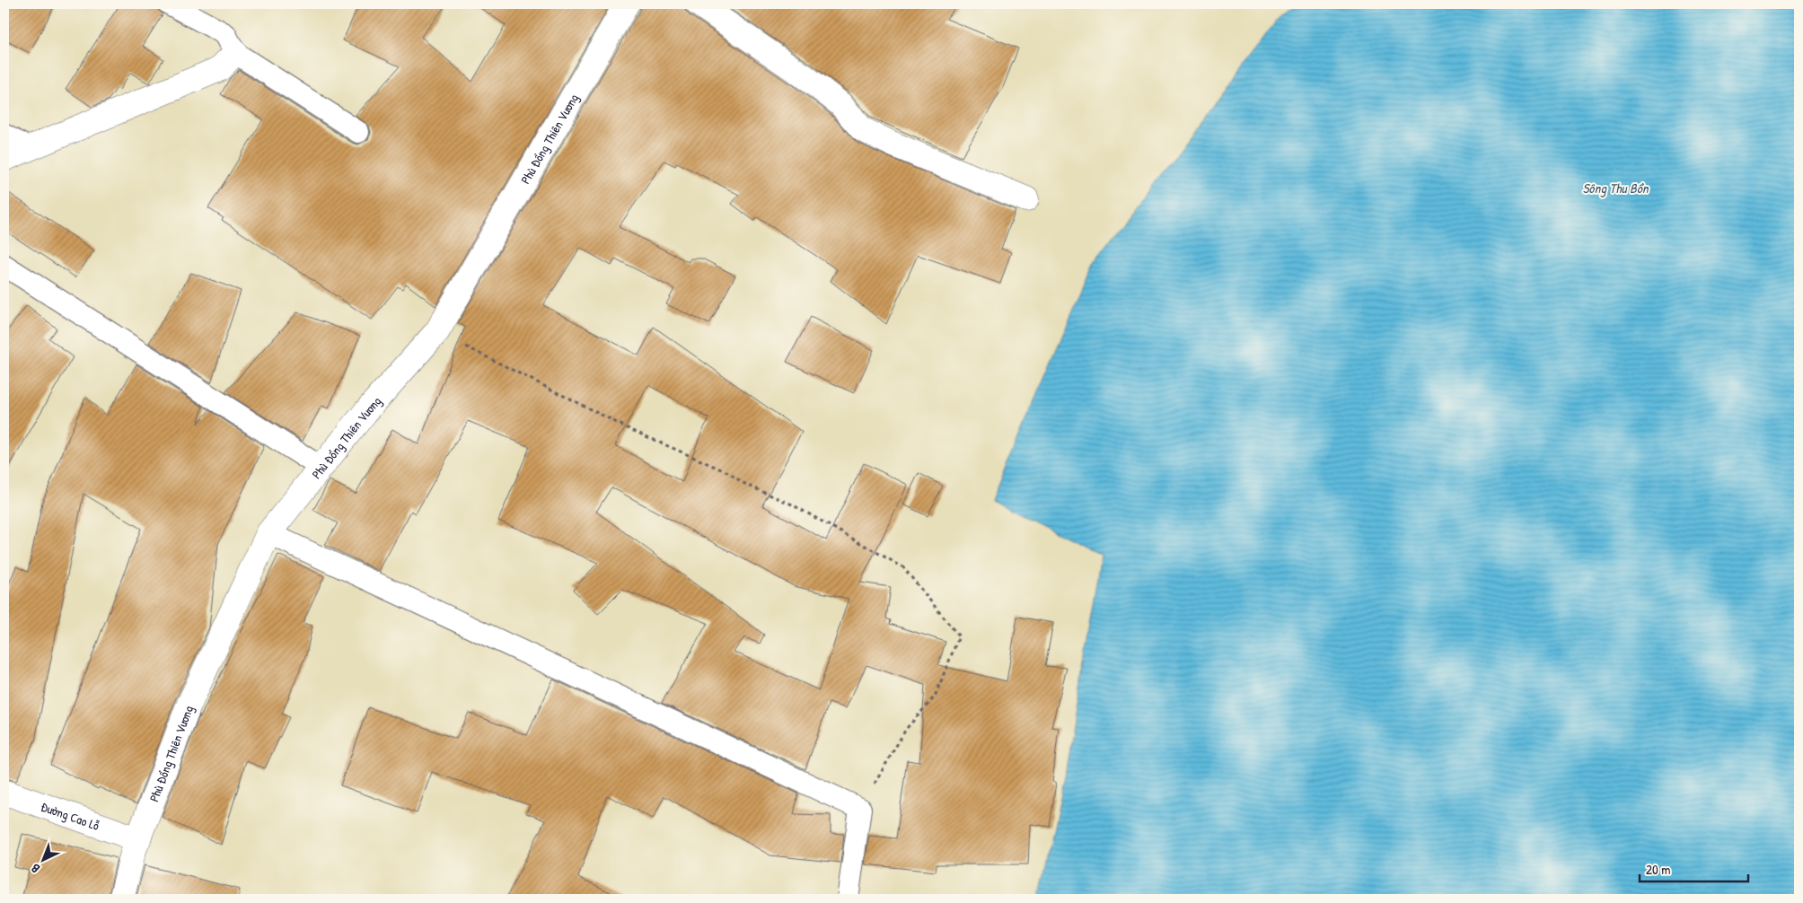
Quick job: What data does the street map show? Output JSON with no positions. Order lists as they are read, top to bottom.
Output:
{
  "streets": {
    "street": ["Phù Đổng Thiên Vương", "Đường Cao Lỗ"]
  },
  "crossings": [
    ["Phù Đổng Thiên Vương", "Đường Cao Lỗ"]
  ],
  "water": ["Sông Thu Bồn"],
  "scale_bar": "20 m",
  "north": "bottom left"
}
